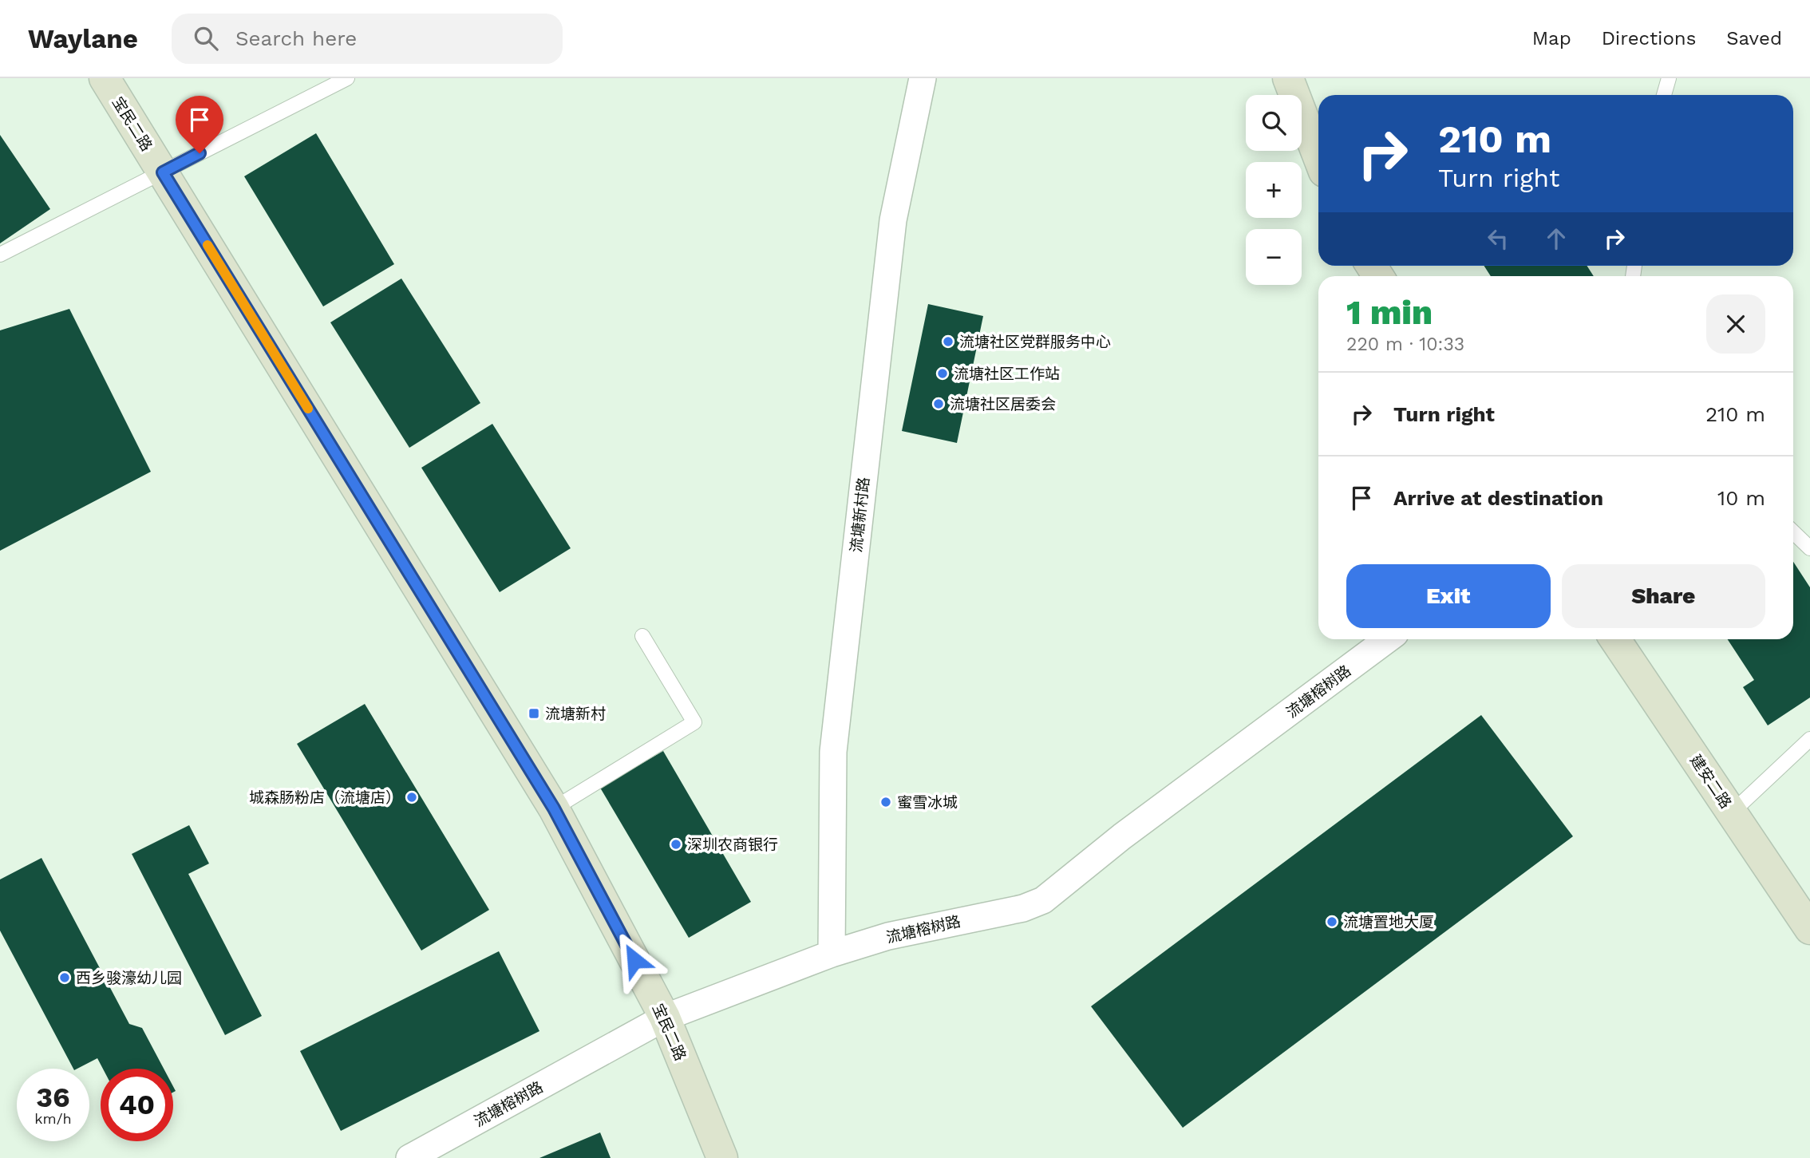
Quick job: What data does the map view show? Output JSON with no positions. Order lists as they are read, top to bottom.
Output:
{
  "streets": {
    "street": [
      "宝民二路",
      "流塘新村路",
      "流塘榕树路",
      "建安二路"
    ]
  },
  "crossings": [
    ["宝民二路", "流塘榕树路"],
    ["流塘新村路", "流塘榕树路"]
  ],
  "places": {
    "other": [
      "流塘社区党群服务中心",
      "流塘社区工作站",
      "流塘社区居委会",
      "城森肠粉店（流塘店）",
      "蜜雪冰城",
      "深圳农商银行",
      "流塘置地大厦",
      "西乡骏濠幼儿园"
    ],
    "transit": ["流塘新村"]
  },
  "page": {
    "header": "Waylane",
    "search": "Search here",
    "nav": ["Map", "Directions", "Saved"],
    "map_buttons": ["+", "−"],
    "turn": ["210 m", "Turn right"],
    "heading": ["1 min", "220 m · 10:33"],
    "list": [
      {
        "name": "Turn right",
        "value": "210 m"
      },
      {
        "name": "Arrive at destination",
        "value": "10 m"
      }
    ],
    "buttons": ["Exit", "Share"],
    "speed": "36 km/h",
    "limit": "40"
  }
}
